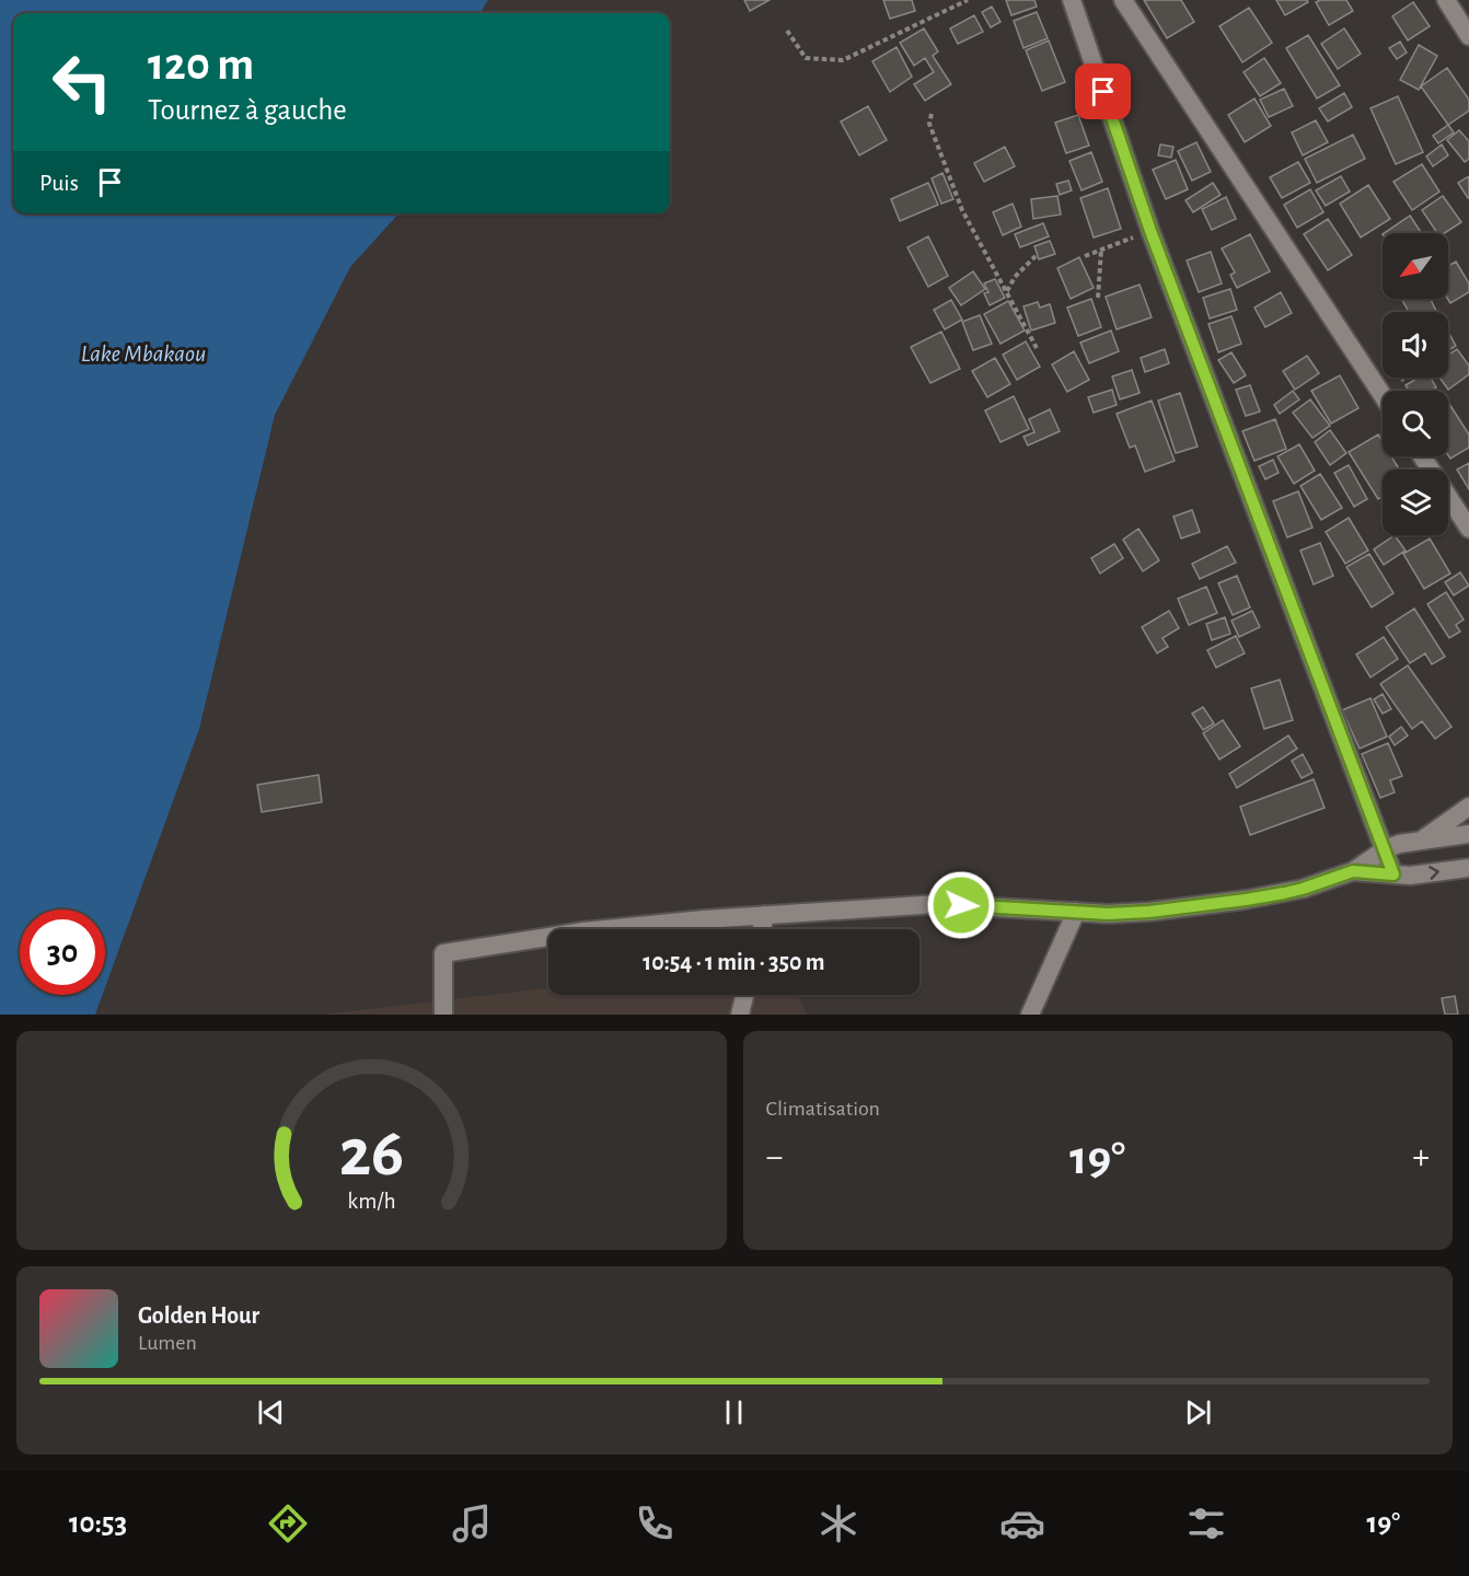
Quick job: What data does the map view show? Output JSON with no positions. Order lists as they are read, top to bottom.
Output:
{
  "water": ["Lake Mbakaou"],
  "north": "bottom left",
  "page": {
    "turn": ["120 m", "Tournez à gauche"],
    "then": "Puis",
    "limit": "30",
    "trip": "10:54 · 1 min · 350 m",
    "tile": "Climatisation",
    "heat": ["−", "19°", "+"],
    "song": ["Golden Hour", "Lumen"],
    "tabs": ["10:53", "19°"],
    "gauge": ["26", "km/h"]
  }
}
